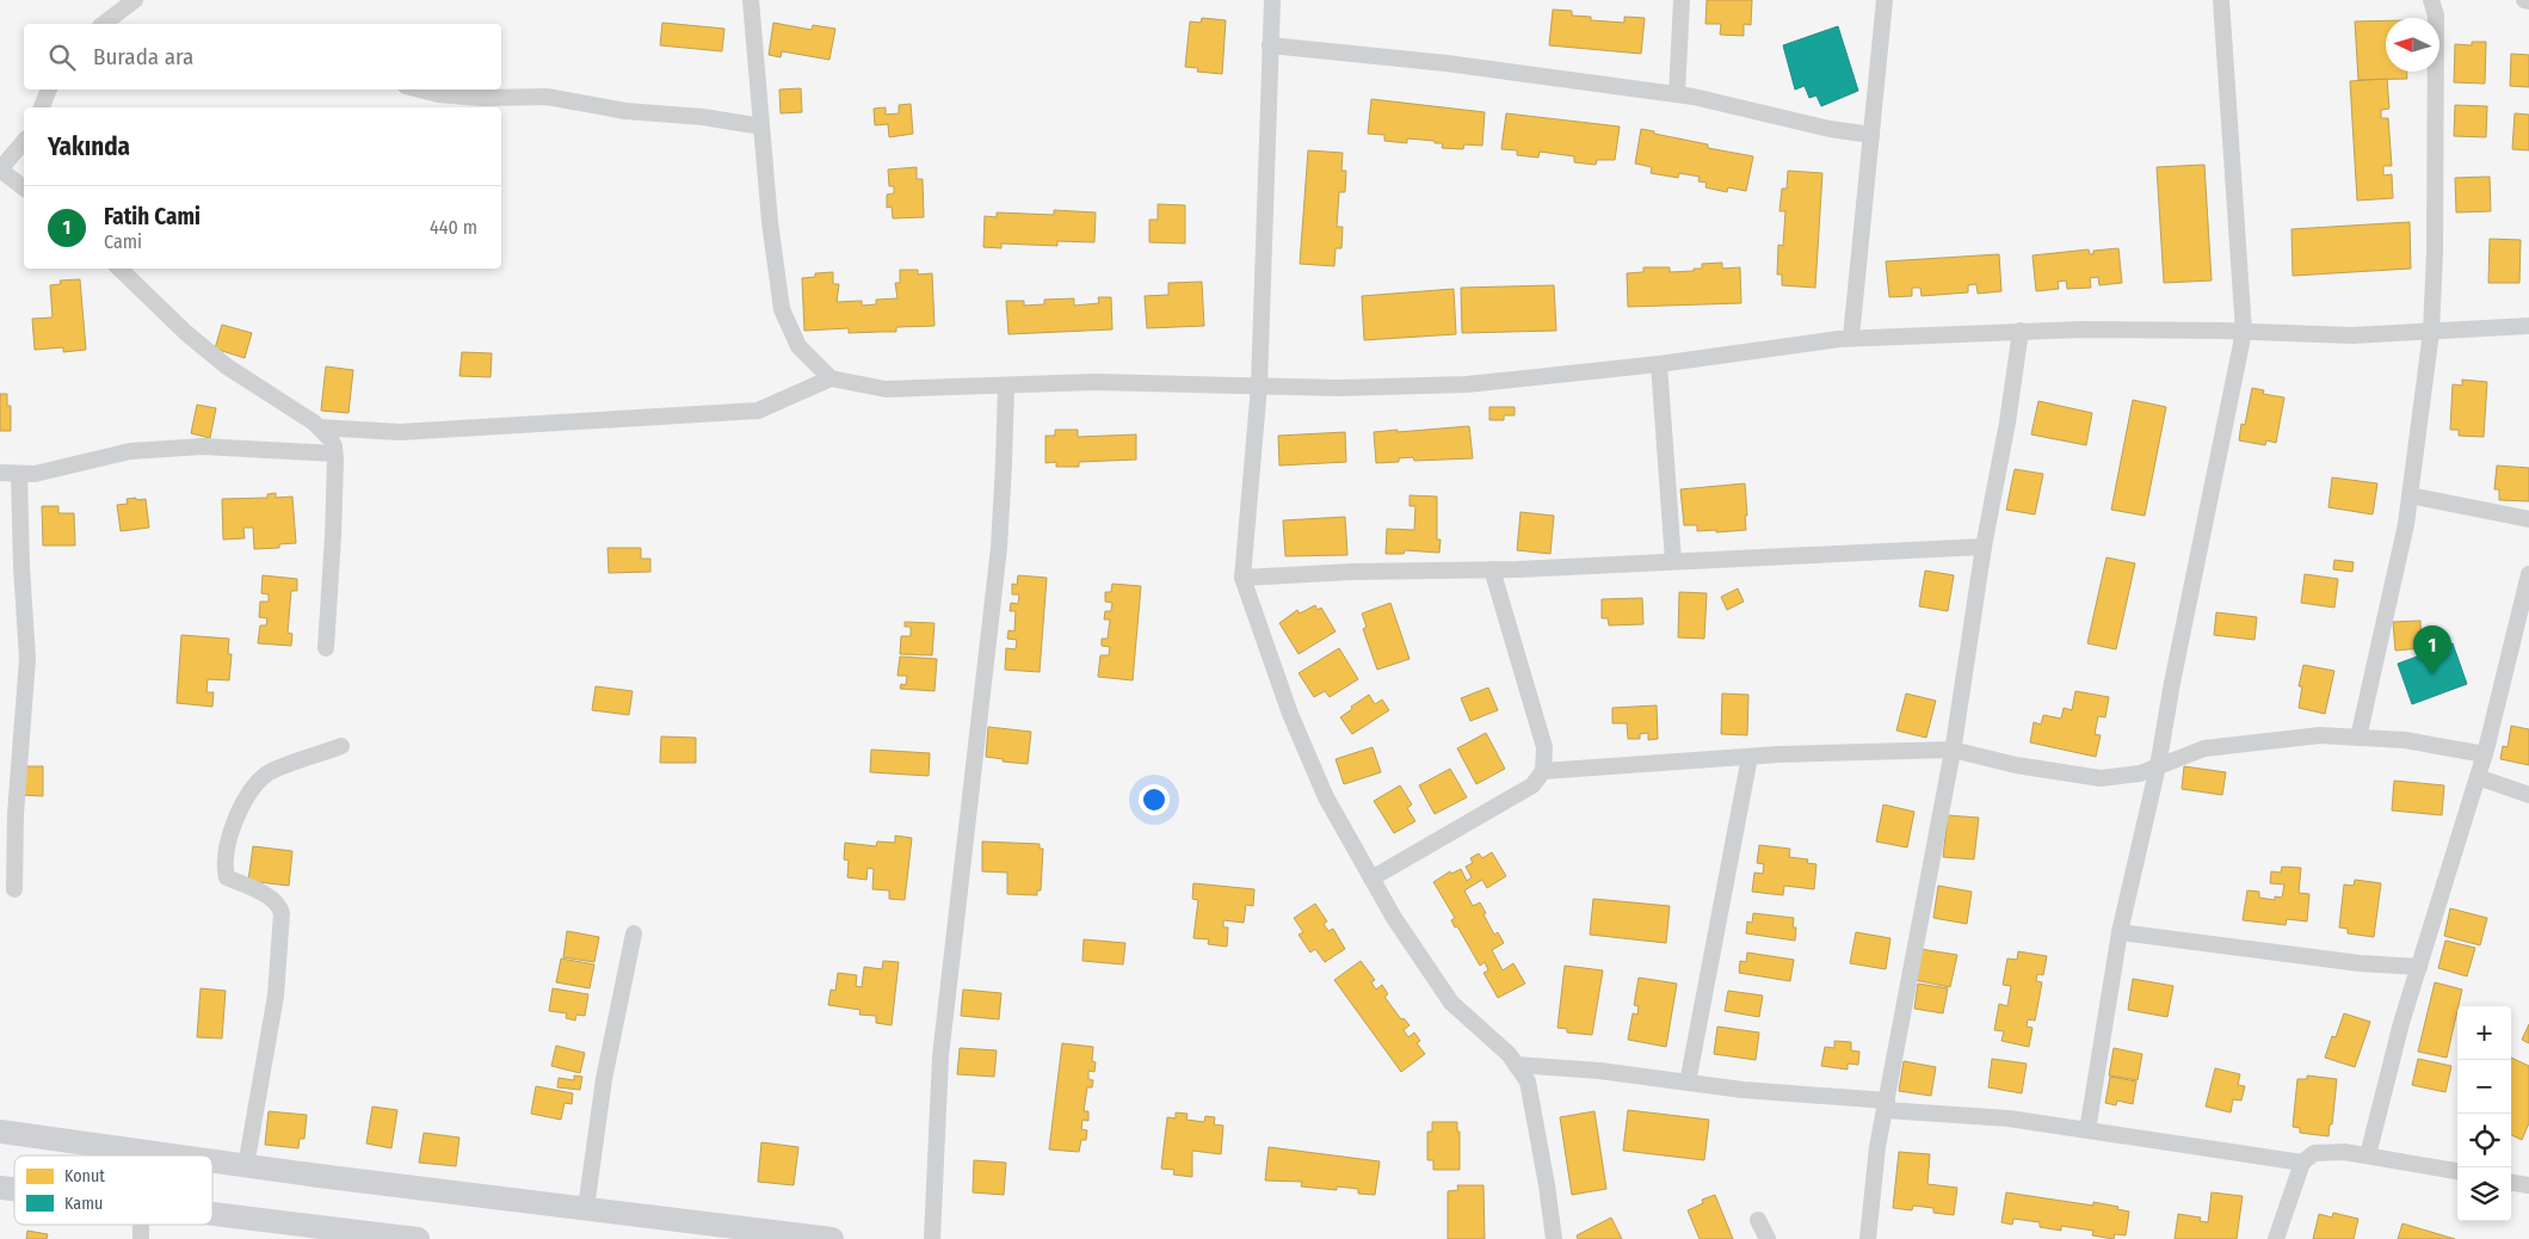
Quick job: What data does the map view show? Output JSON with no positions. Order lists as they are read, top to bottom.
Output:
{
  "legend": ["Konut", "Kamu"],
  "north": "left",
  "page": {
    "search": "Burada ara",
    "heading": "Yakında",
    "list": [
      {
        "mark": "1",
        "name": "Fatih Cami",
        "note": "Cami",
        "value": "440 m"
      }
    ],
    "pins": "1",
    "map_buttons": ["+", "−"]
  }
}
